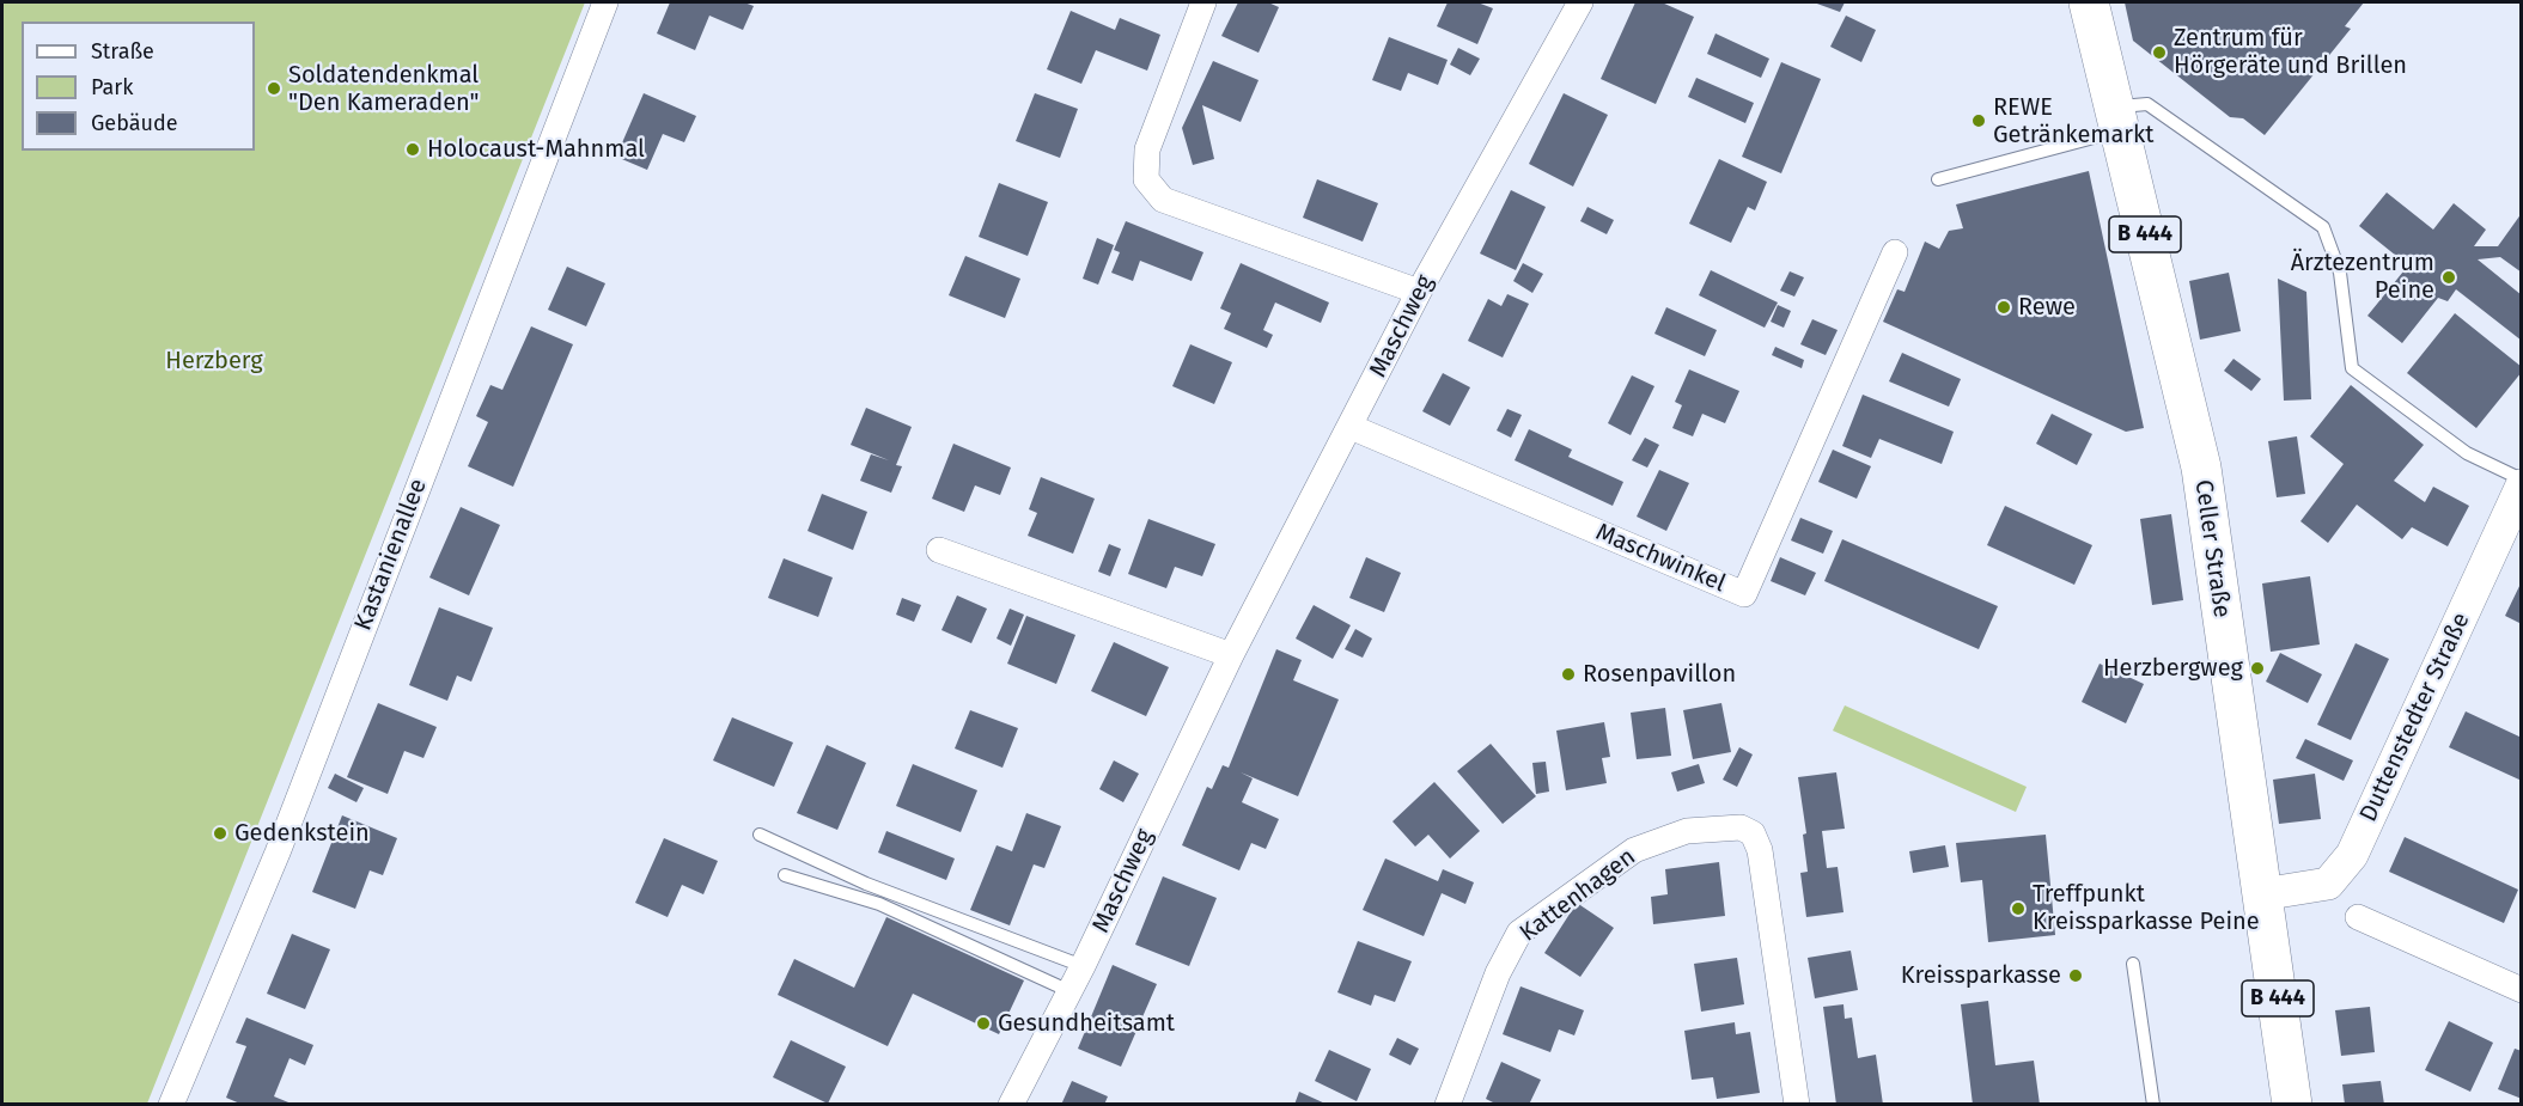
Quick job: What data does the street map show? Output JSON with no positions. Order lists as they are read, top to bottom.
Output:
{
  "streets": {
    "main road": ["B 444", "Celler Straße"],
    "street": [
      "Maschweg",
      "Kastanienallee",
      "Maschwinkel",
      "Duttenstedter Straße",
      "Kattenhagen"
    ]
  },
  "crossings": [
    ["Maschweg", "Maschwinkel"],
    ["Celler Straße", "Duttenstedter Straße"]
  ],
  "parks": ["Herzberg"],
  "places": [
    "Zentrum für Hörgeräte und Brillen",
    "Soldatendenkmal \"Den Kameraden\"",
    "REWE Getränkemarkt",
    "Holocaust-Mahnmal",
    "Ärztezentrum Peine",
    "Rewe",
    "Herzbergweg",
    "Rosenpavillon",
    "Gedenkstein",
    "Treffpunkt Kreissparkasse Peine",
    "Kreissparkasse",
    "Gesundheitsamt"
  ],
  "legend": ["Straße", "Park", "Gebäude"]
}
